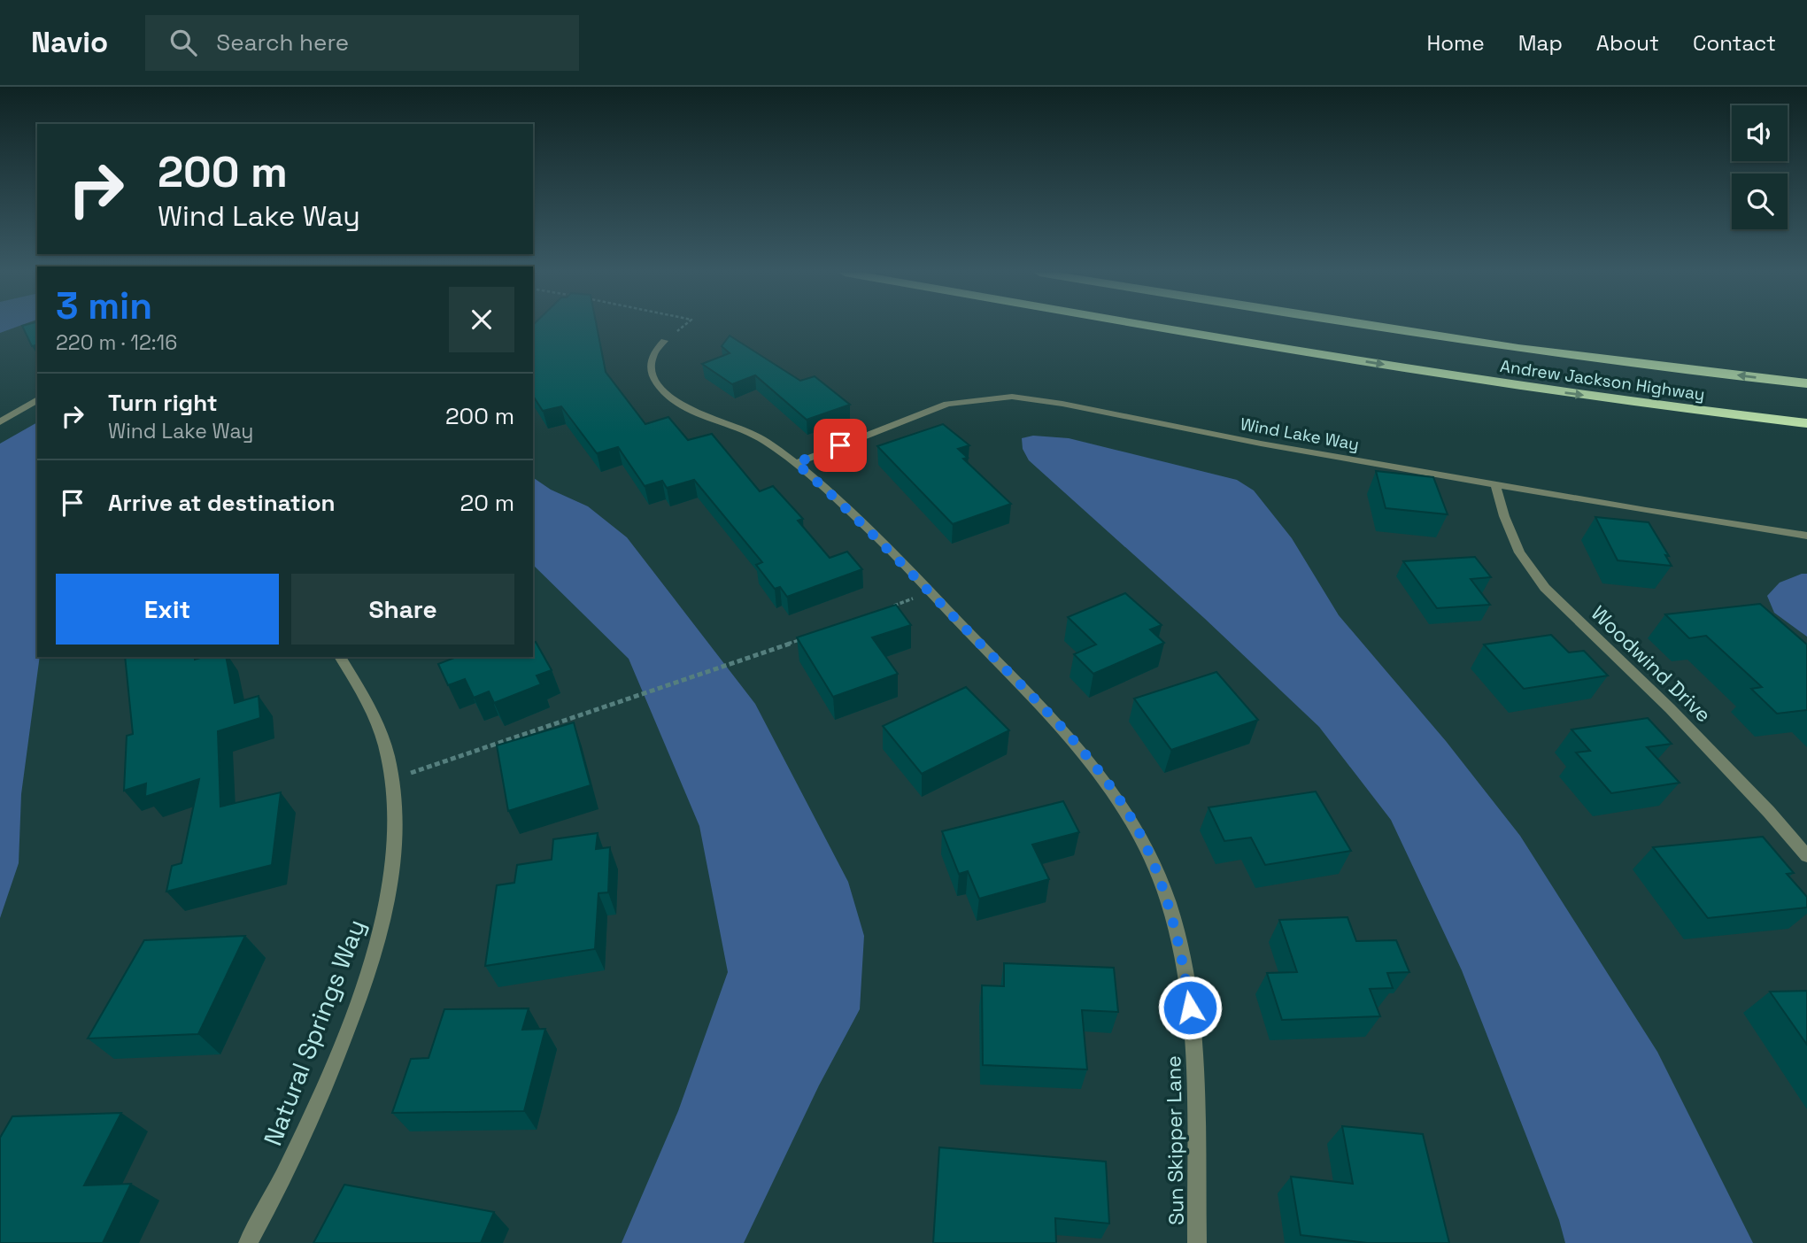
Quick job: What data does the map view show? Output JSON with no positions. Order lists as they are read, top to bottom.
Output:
{
  "streets": {
    "highway": ["Andrew Jackson Highway"],
    "street": [
      "Wind Lake Way",
      "Woodwind Drive",
      "Natural Springs Way",
      "Sun Skipper Lane"
    ]
  },
  "crossings": [
    ["Wind Lake Way", "Woodwind Drive"],
    ["Wind Lake Way", "Sun Skipper Lane"]
  ],
  "page": {
    "header": "Navio",
    "search": "Search here",
    "nav": [
      "Home",
      "Map",
      "About",
      "Contact"
    ],
    "turn": ["200 m", "Wind Lake Way"],
    "heading": ["3 min", "220 m · 12:16"],
    "list": [
      {
        "name": "Turn right",
        "note": "Wind Lake Way",
        "value": "200 m"
      },
      {
        "name": "Arrive at destination",
        "value": "20 m"
      }
    ],
    "buttons": ["Exit", "Share"]
  }
}
